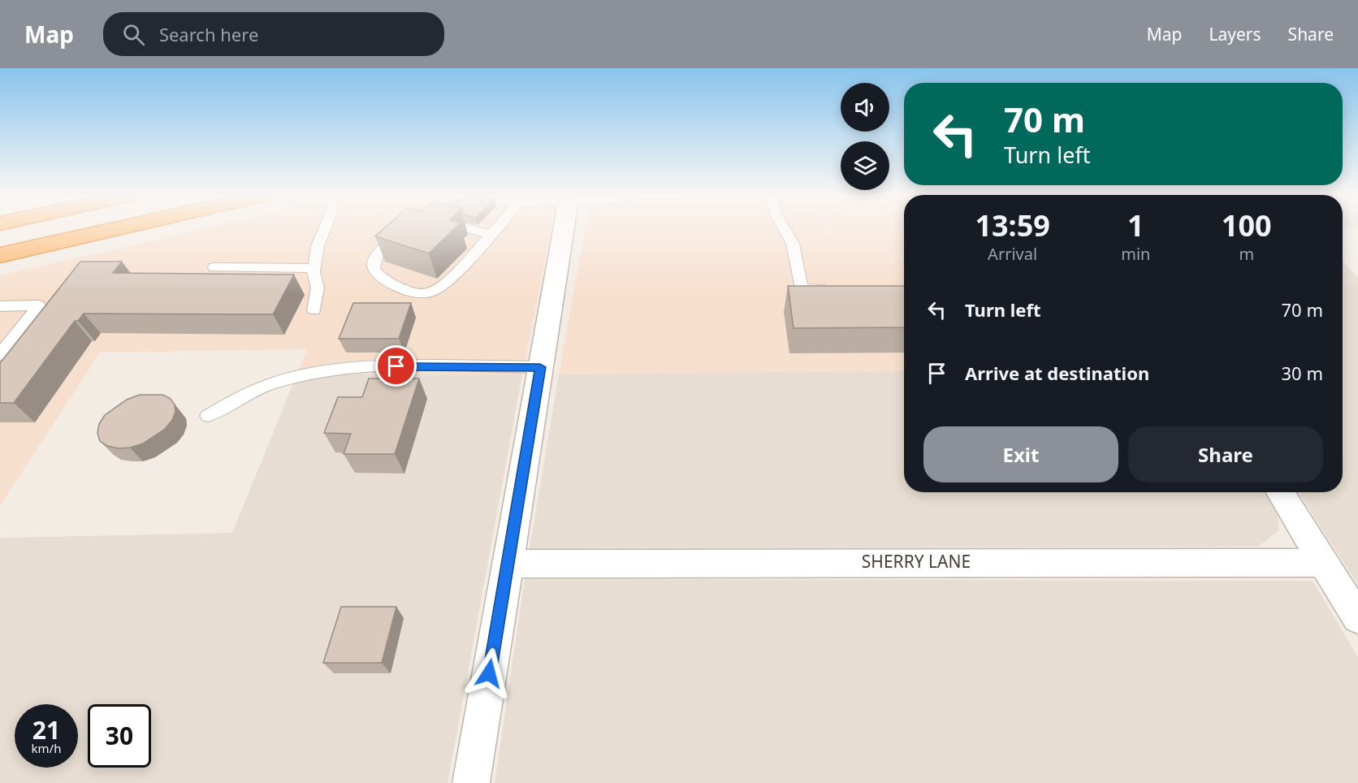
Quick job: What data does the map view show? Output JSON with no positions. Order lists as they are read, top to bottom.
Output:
{
  "streets": {
    "street": ["SHERRY LANE"]
  },
  "page": {
    "header": "Map",
    "search": "Search here",
    "nav": ["Map", "Layers", "Share"],
    "turn": ["70 m", "Turn left"],
    "eta": [
      "13:59",
      "Arrival",
      "1",
      "min",
      "100",
      "m"
    ],
    "list": [
      {
        "name": "Turn left",
        "value": "70 m"
      },
      {
        "name": "Arrive at destination",
        "value": "30 m"
      }
    ],
    "buttons": ["Exit", "Share"],
    "speed": "21 km/h",
    "limit": "30"
  }
}
